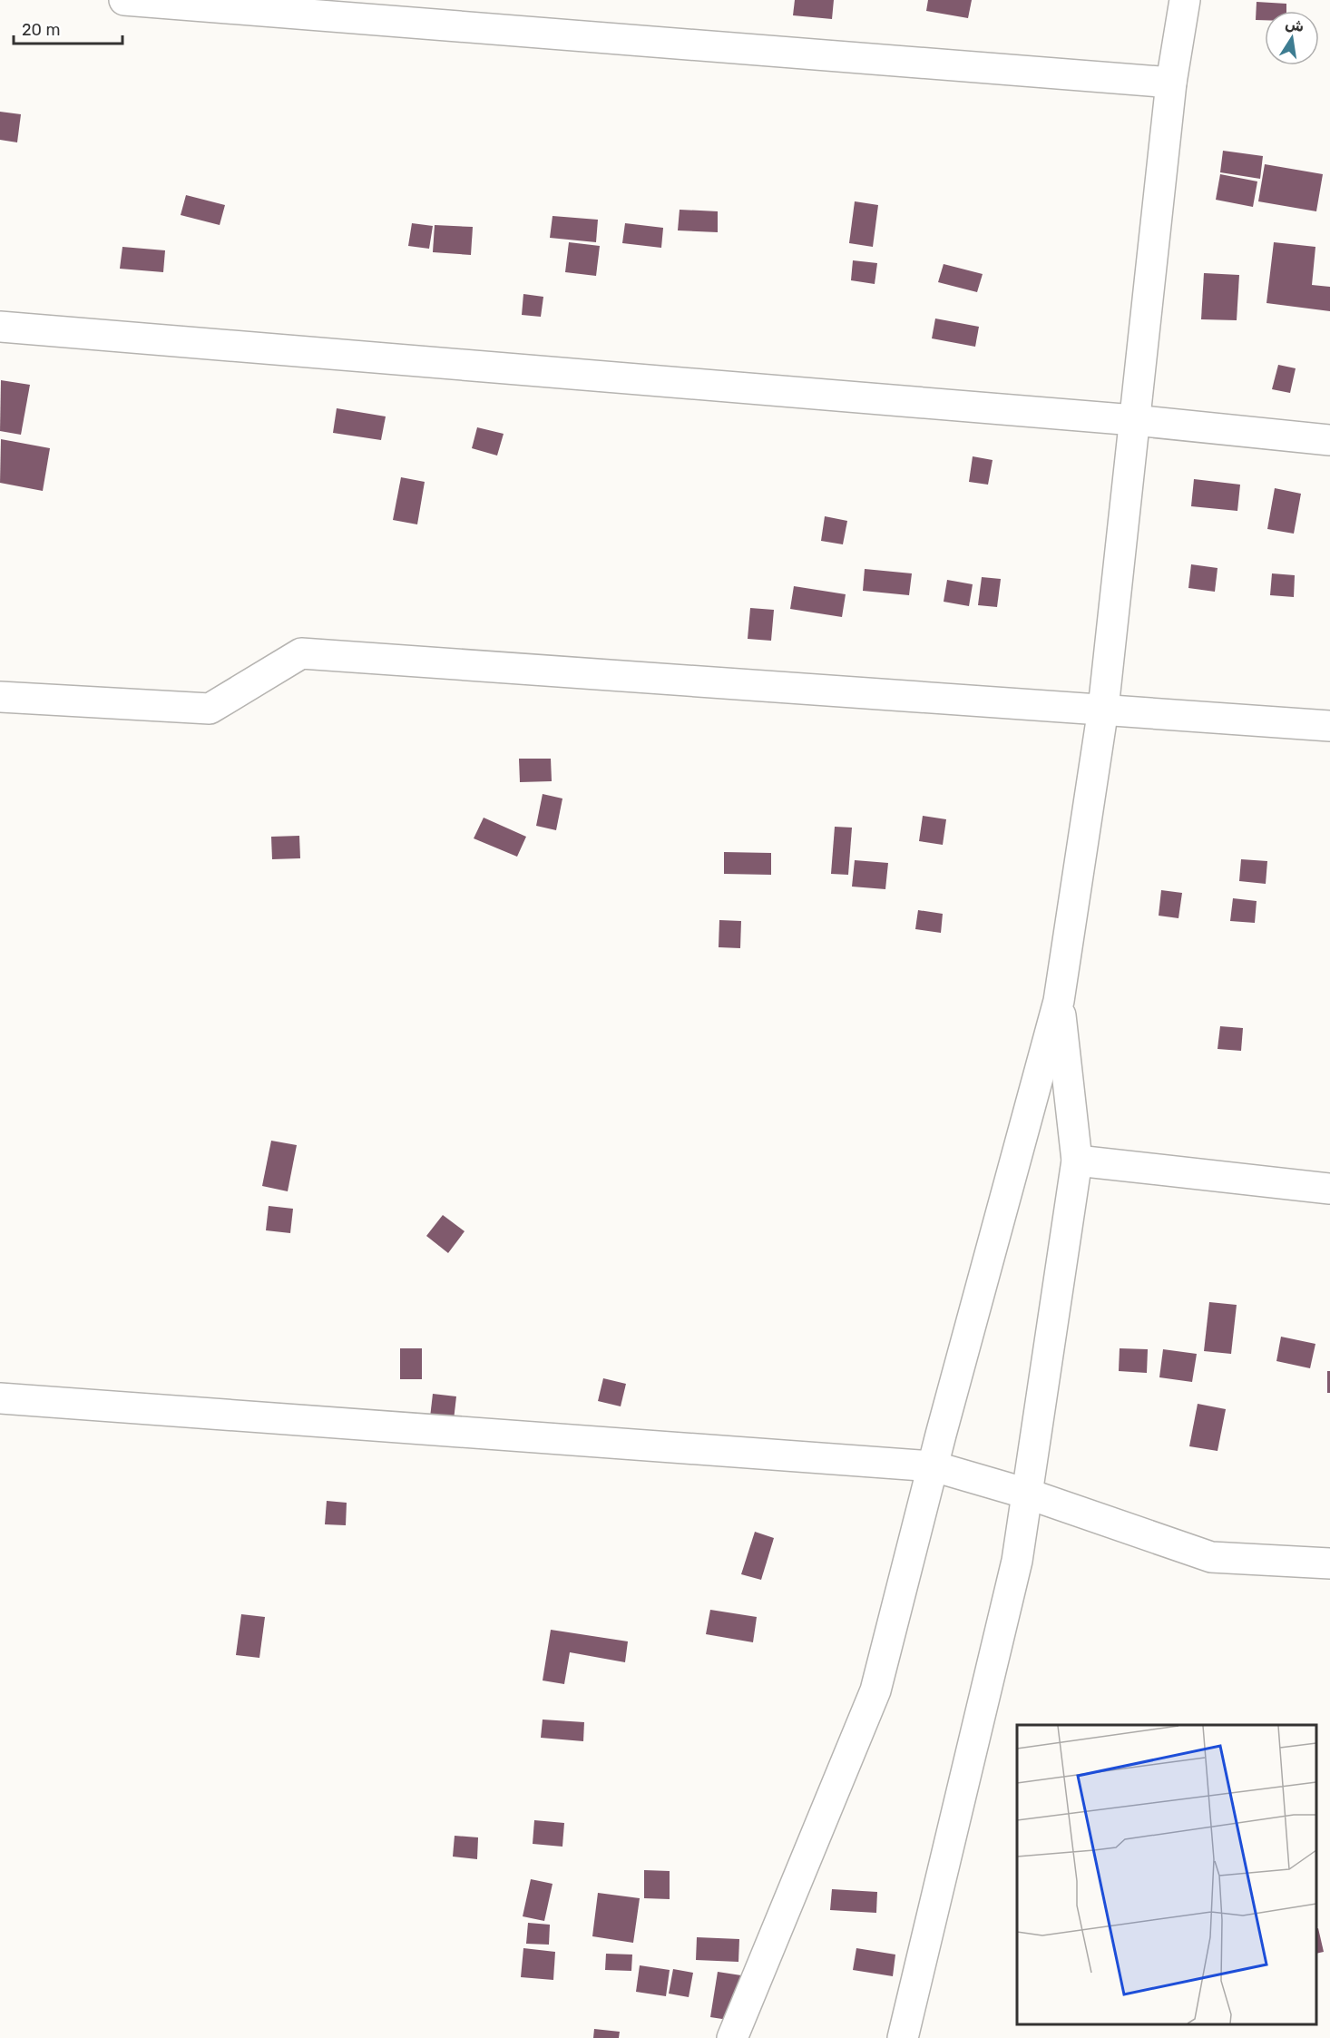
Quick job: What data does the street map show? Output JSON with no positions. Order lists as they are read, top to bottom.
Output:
{
  "scale_bar": "20 m",
  "north": "top"
}
